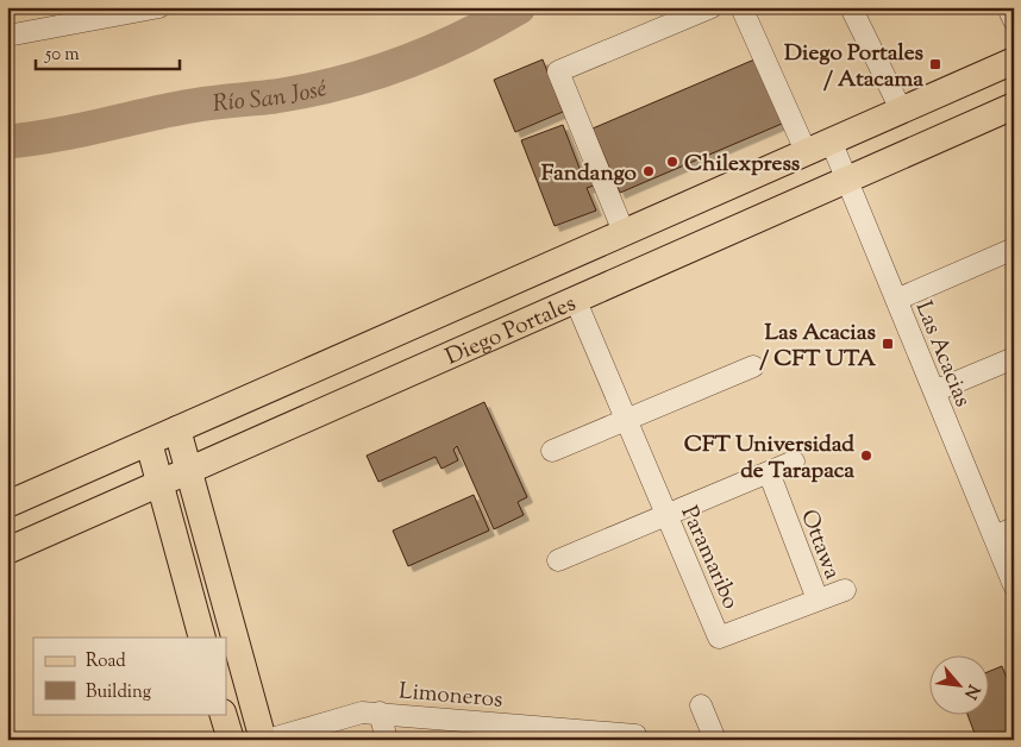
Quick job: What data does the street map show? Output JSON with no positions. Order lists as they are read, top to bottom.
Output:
{
  "streets": {
    "main road": ["Diego Portales"],
    "street": [
      "Las Acacias",
      "Ottawa",
      "Paramaribo",
      "Limoneros"
    ]
  },
  "crossings": [
    ["Diego Portales", "Las Acacias"],
    ["Diego Portales", "Paramaribo"],
    ["Ottawa", "Paramaribo"]
  ],
  "water": ["Río San José"],
  "places": {
    "transit": ["Diego Portales / Atacama", "Las Acacias / CFT UTA"],
    "other": ["Chilexpress", "Fandango", "CFT Universidad de Tarapaca"]
  },
  "legend": ["Road", "Building"],
  "scale_bar": "50 m",
  "north": "bottom right"
}
